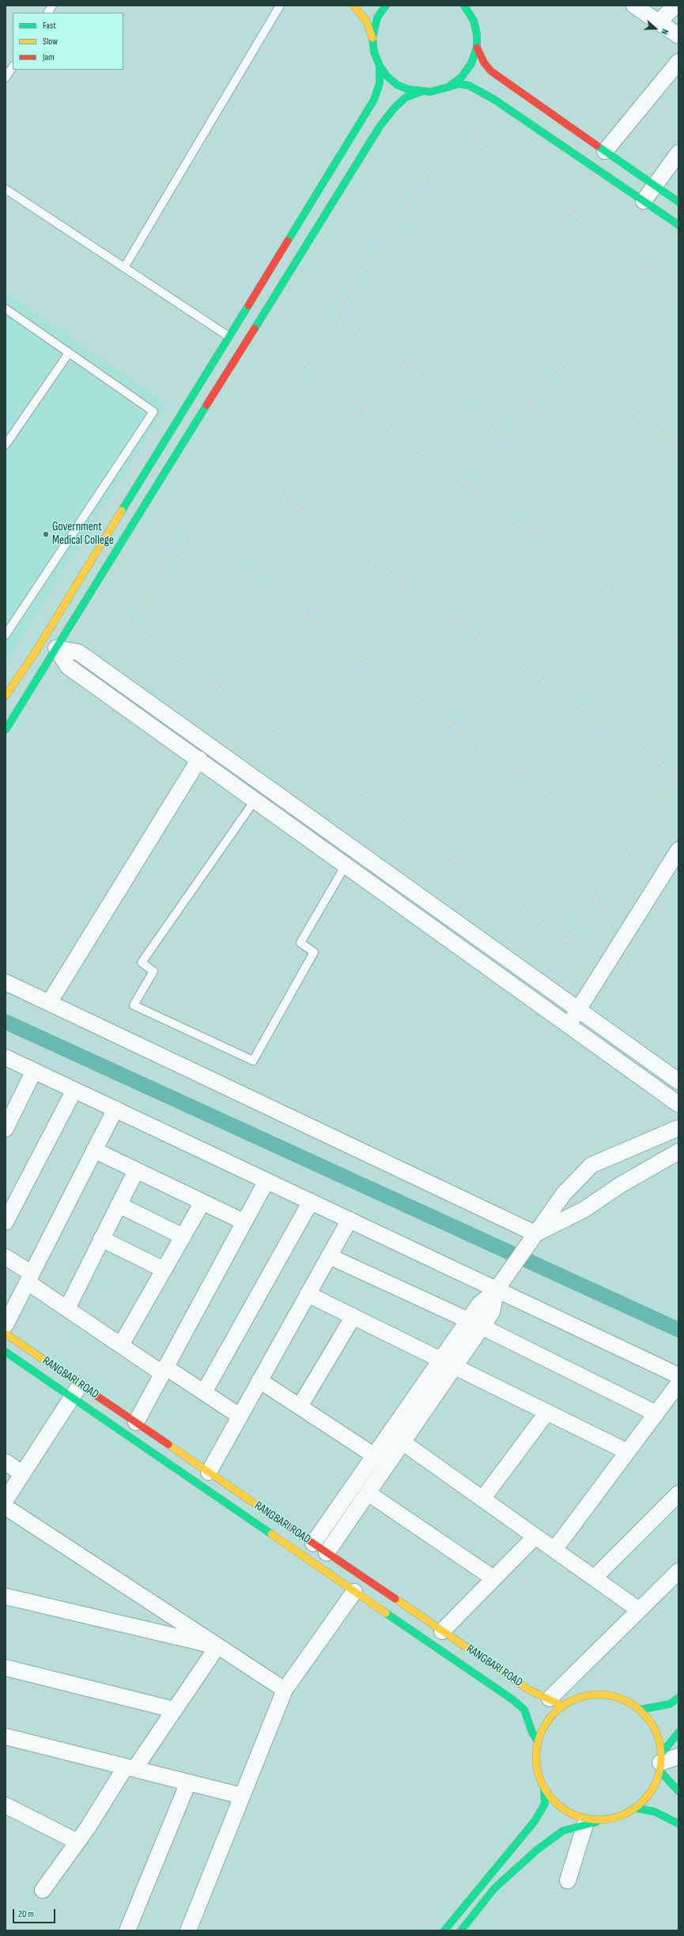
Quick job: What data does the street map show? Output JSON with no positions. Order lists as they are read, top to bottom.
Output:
{
  "streets": {
    "street": ["RANGBARI ROAD"]
  },
  "places": ["Government Medical College"],
  "legend": ["Fast", "Slow", "Jam"],
  "scale_bar": "20 m",
  "north": "right"
}
